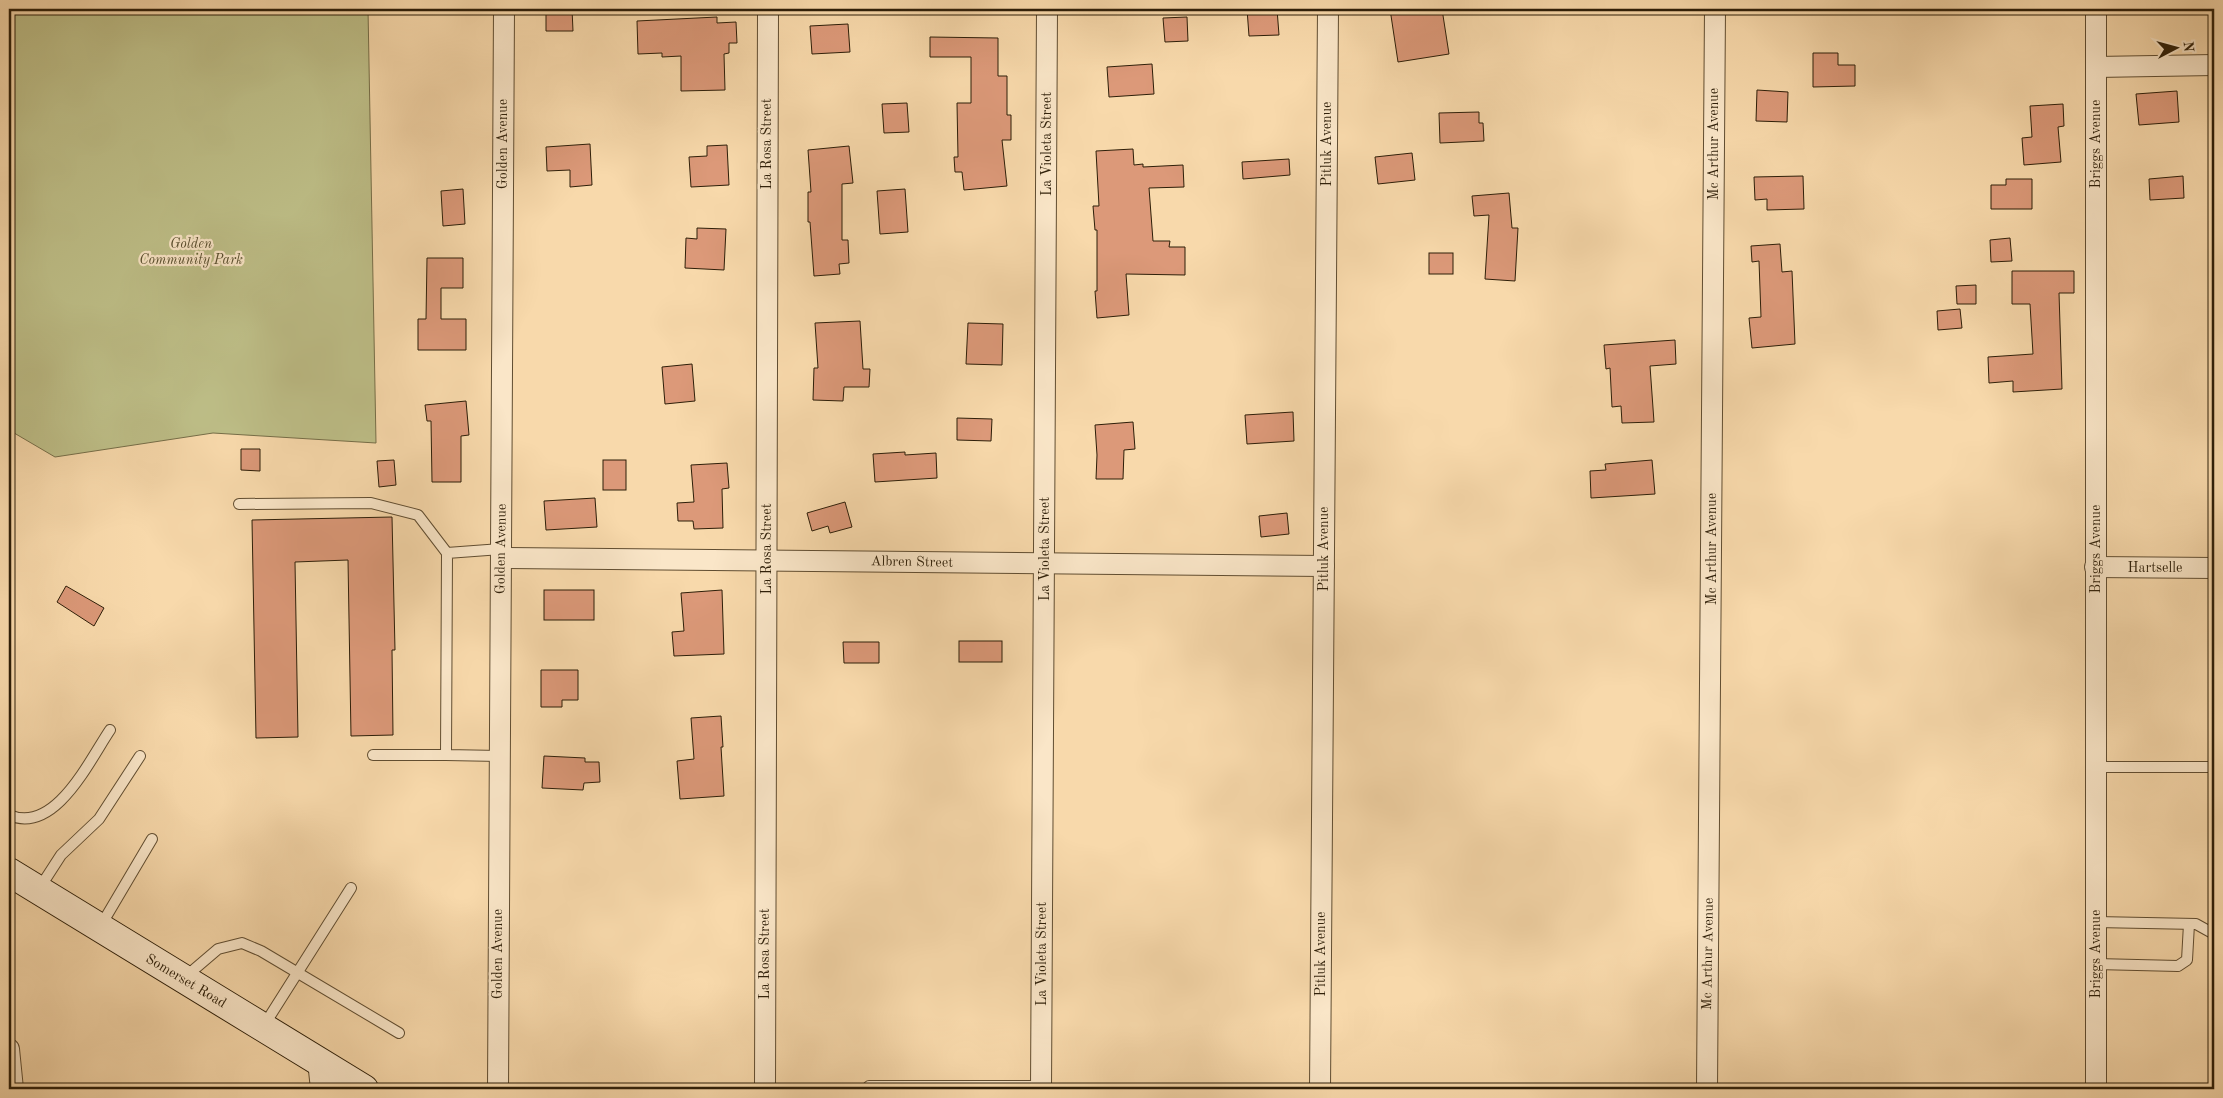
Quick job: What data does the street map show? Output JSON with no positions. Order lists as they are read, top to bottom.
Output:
{
  "streets": {
    "main road": ["Somerset Road"],
    "street": [
      "Golden Avenue",
      "La Rosa Street",
      "La Violeta Street",
      "Pitluk Avenue",
      "Mc Arthur Avenue",
      "Briggs Avenue",
      "Albren Street",
      "Hartselle"
    ]
  },
  "crossings": [
    ["Golden Avenue", "Albren Street"],
    ["La Rosa Street", "Albren Street"],
    ["La Violeta Street", "Albren Street"],
    ["Pitluk Avenue", "Albren Street"],
    ["Briggs Avenue", "Hartselle"]
  ],
  "parks": ["Golden Community Park"],
  "north": "right"
}
